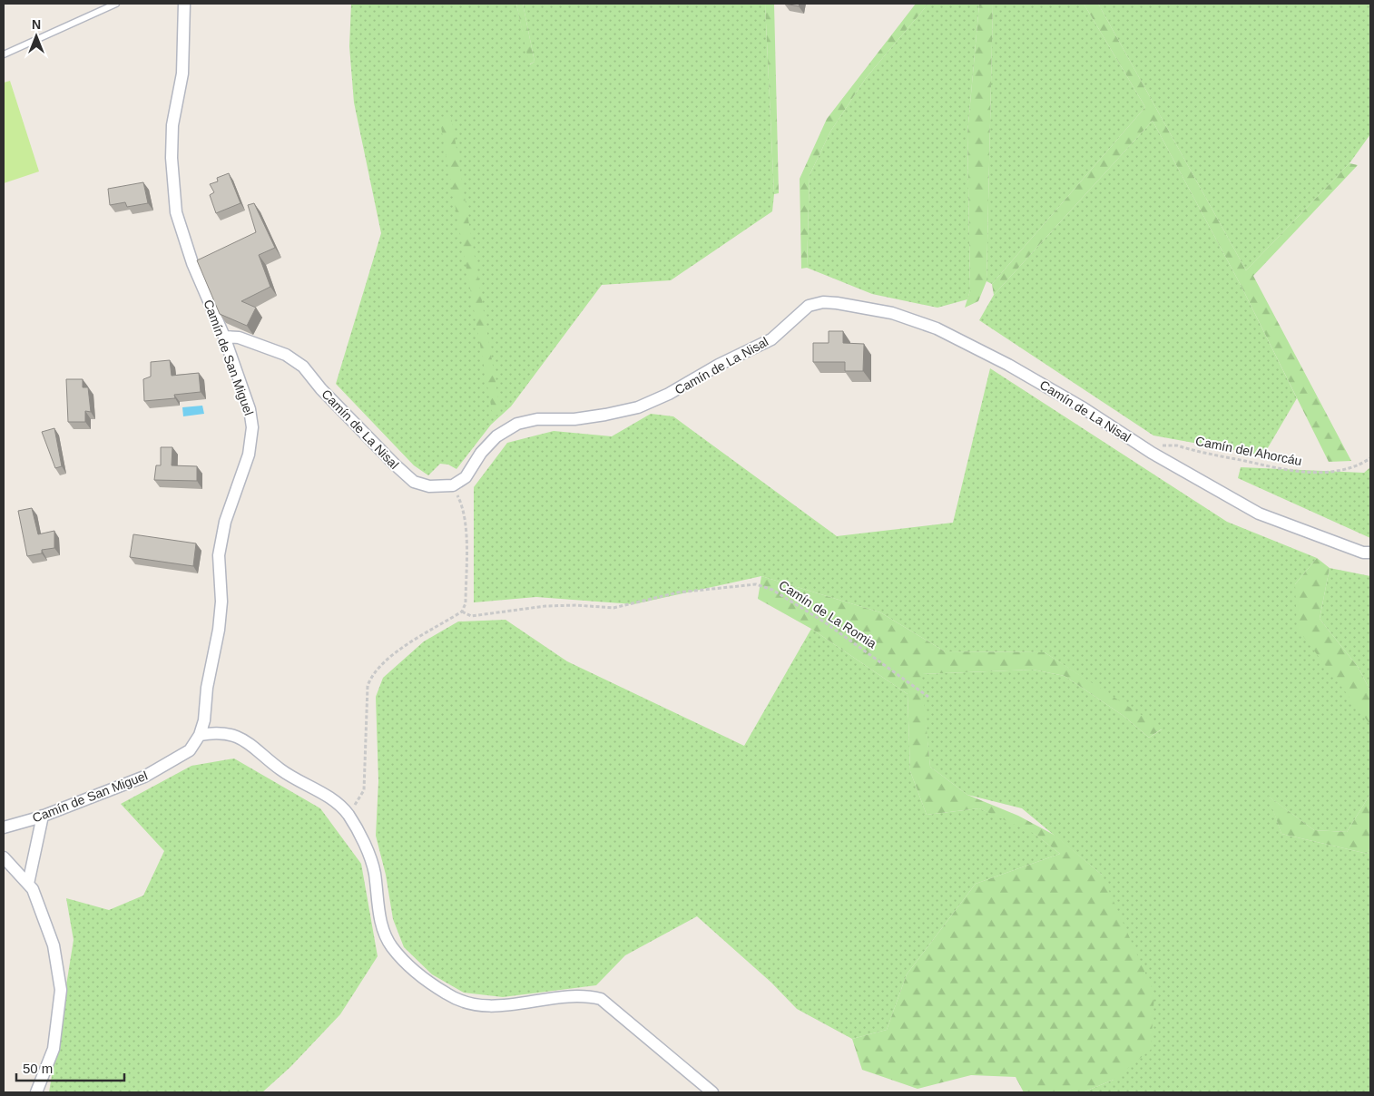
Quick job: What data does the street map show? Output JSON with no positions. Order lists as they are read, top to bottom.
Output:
{
  "streets": {
    "street": ["Camín de San Miguel", "Camín de La Nisal"],
    "path": ["Camín del Ahorcáu", "Camín de La Romia"]
  },
  "crossings": [
    ["Camín de San Miguel", "Camín de La Nisal"],
    ["Camín de La Nisal", "Camín del Ahorcáu"]
  ],
  "scale_bar": "50 m",
  "north": "top"
}
